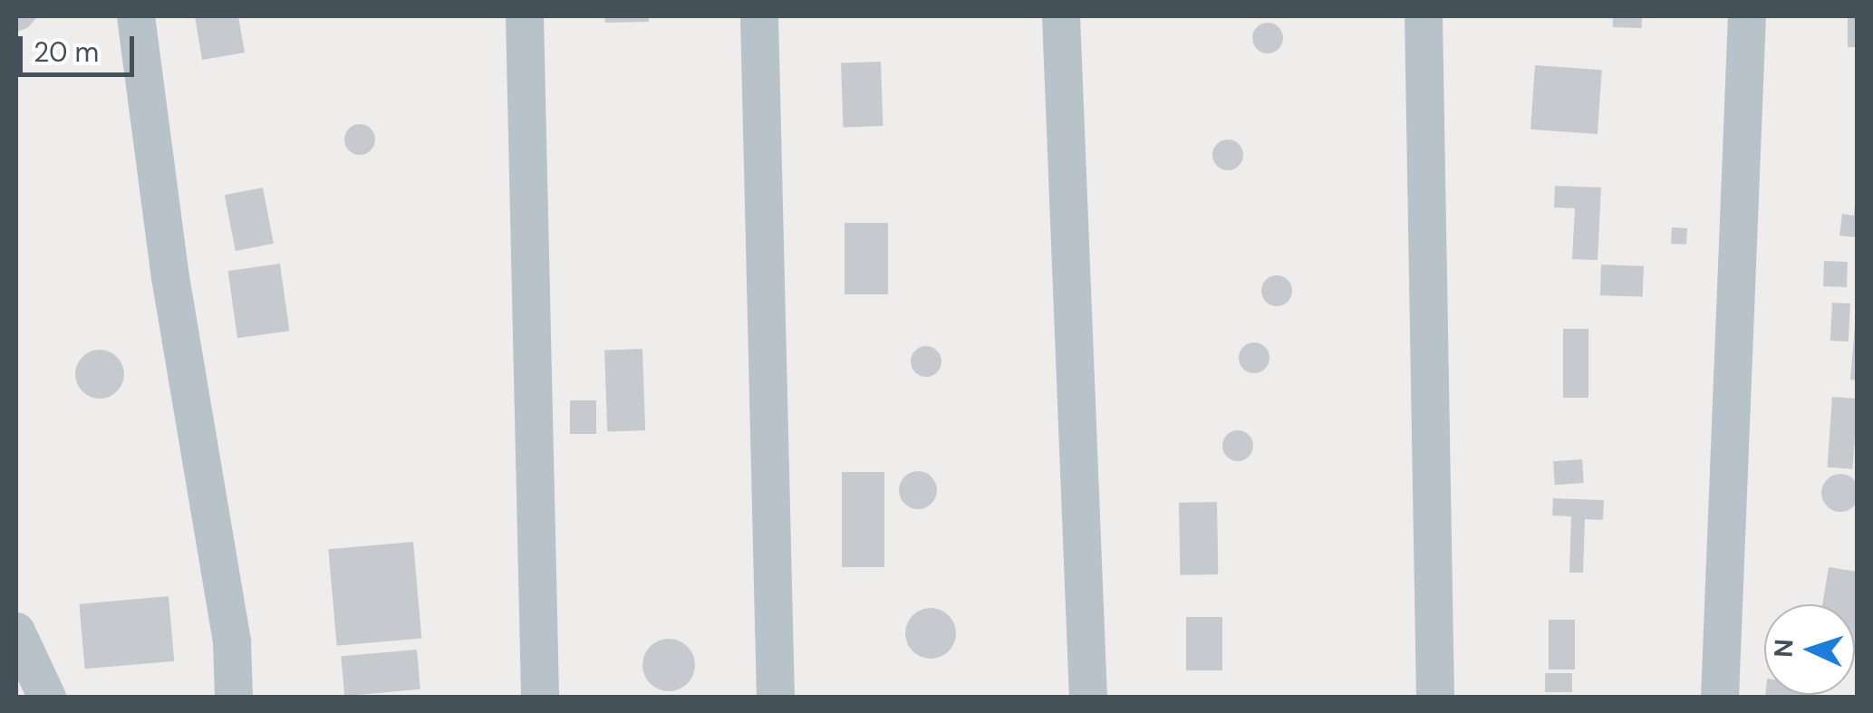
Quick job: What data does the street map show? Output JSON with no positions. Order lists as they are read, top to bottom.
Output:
{
  "scale_bar": "20 m",
  "north": "left"
}
